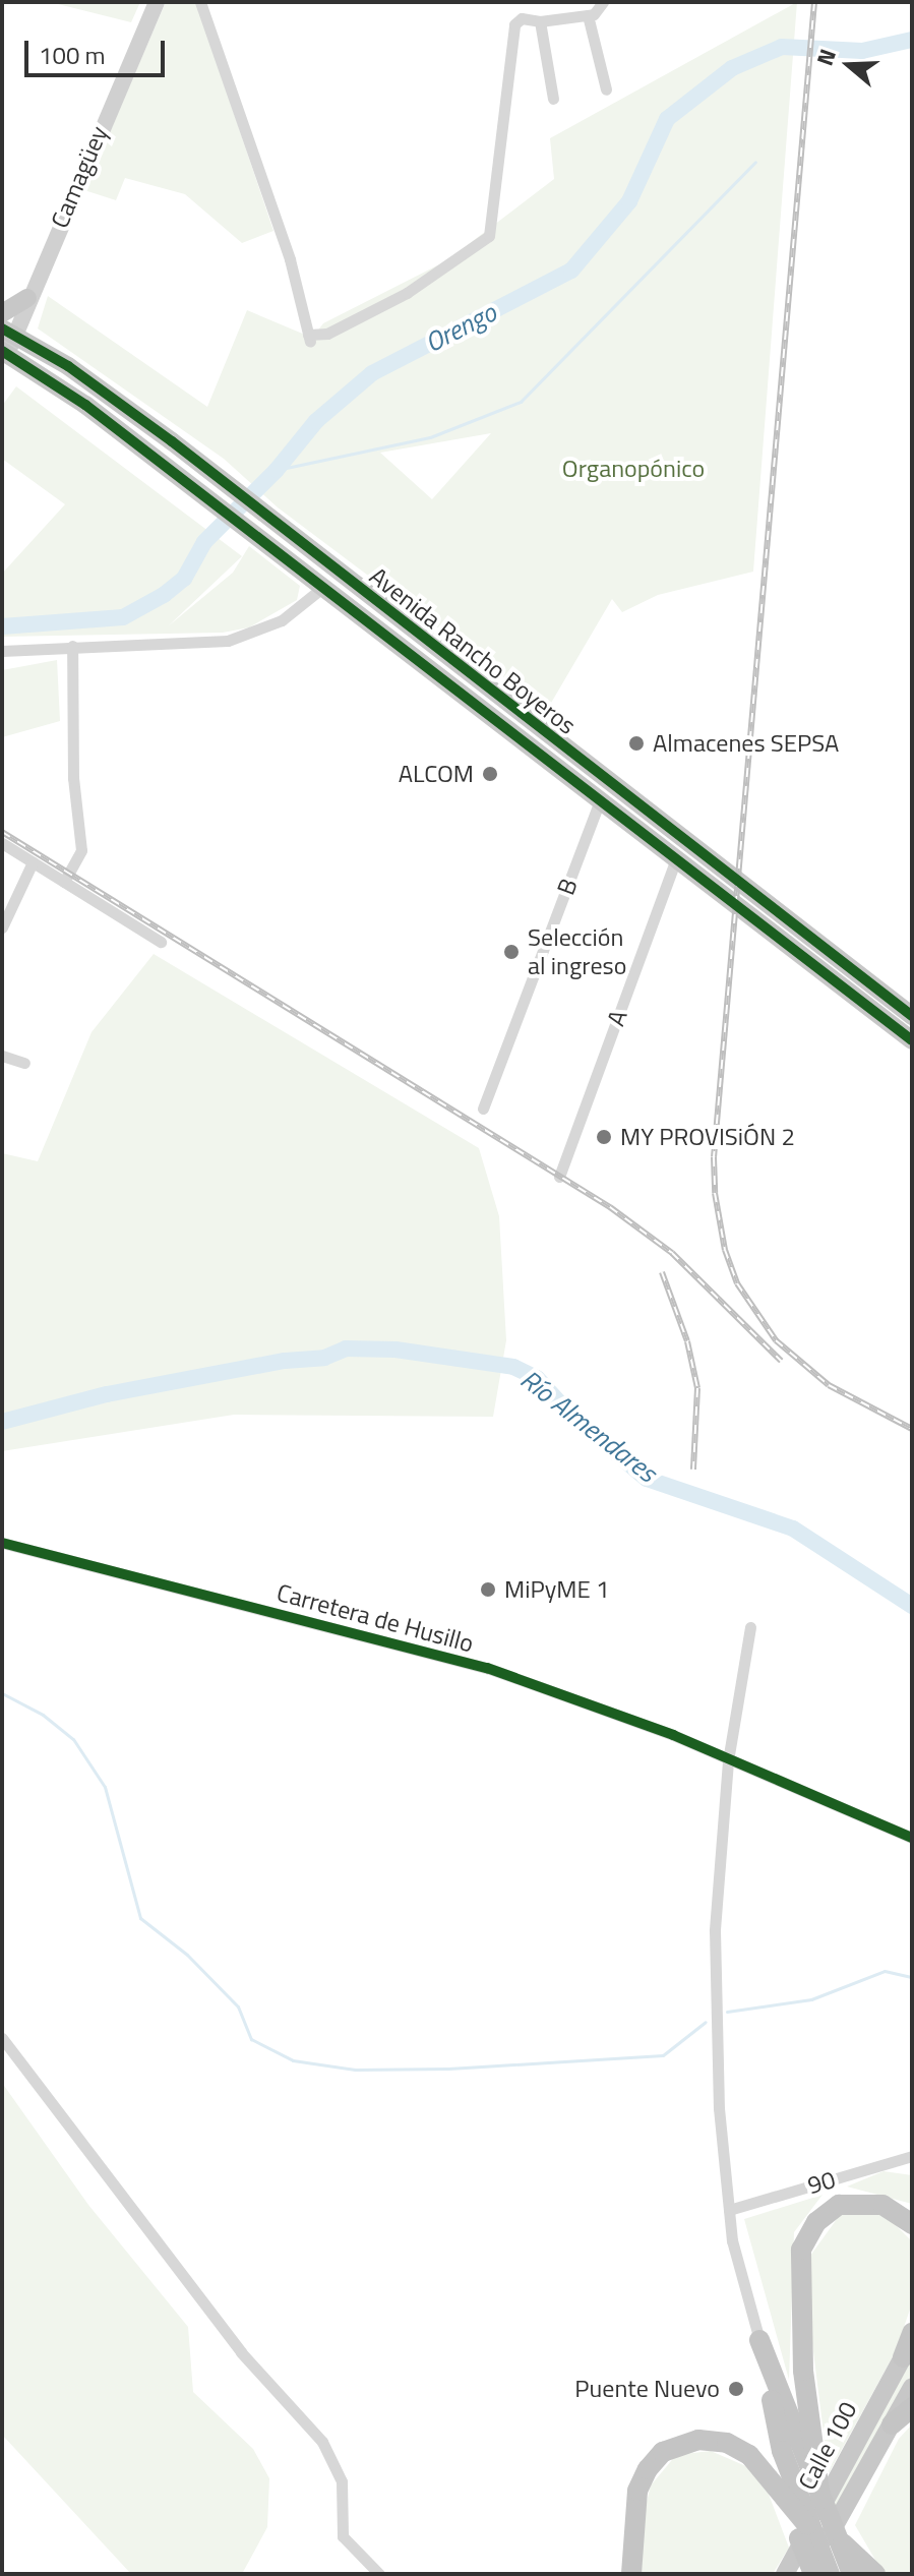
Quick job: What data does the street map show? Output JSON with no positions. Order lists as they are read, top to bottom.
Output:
{
  "streets": {
    "highway": ["Avenida Rancho Boyeros", "Calle 100"],
    "main road": ["Camagüey"],
    "street": [
      "B",
      "A",
      "Carretera de Husillo",
      "90"
    ]
  },
  "crossings": [
    ["Camagüey", "Avenida Rancho Boyeros"],
    ["Avenida Rancho Boyeros", "B"],
    ["Avenida Rancho Boyeros", "A"]
  ],
  "water": ["Orengo", "Río Almendares"],
  "parks": ["Organopónico"],
  "places": [
    "Almacenes SEPSA",
    "ALCOM",
    "Selección al ingreso",
    "MY PROVISiÓN 2",
    "MiPyME 1",
    "Puente Nuevo"
  ],
  "scale_bar": "100 m",
  "north": "left"
}
